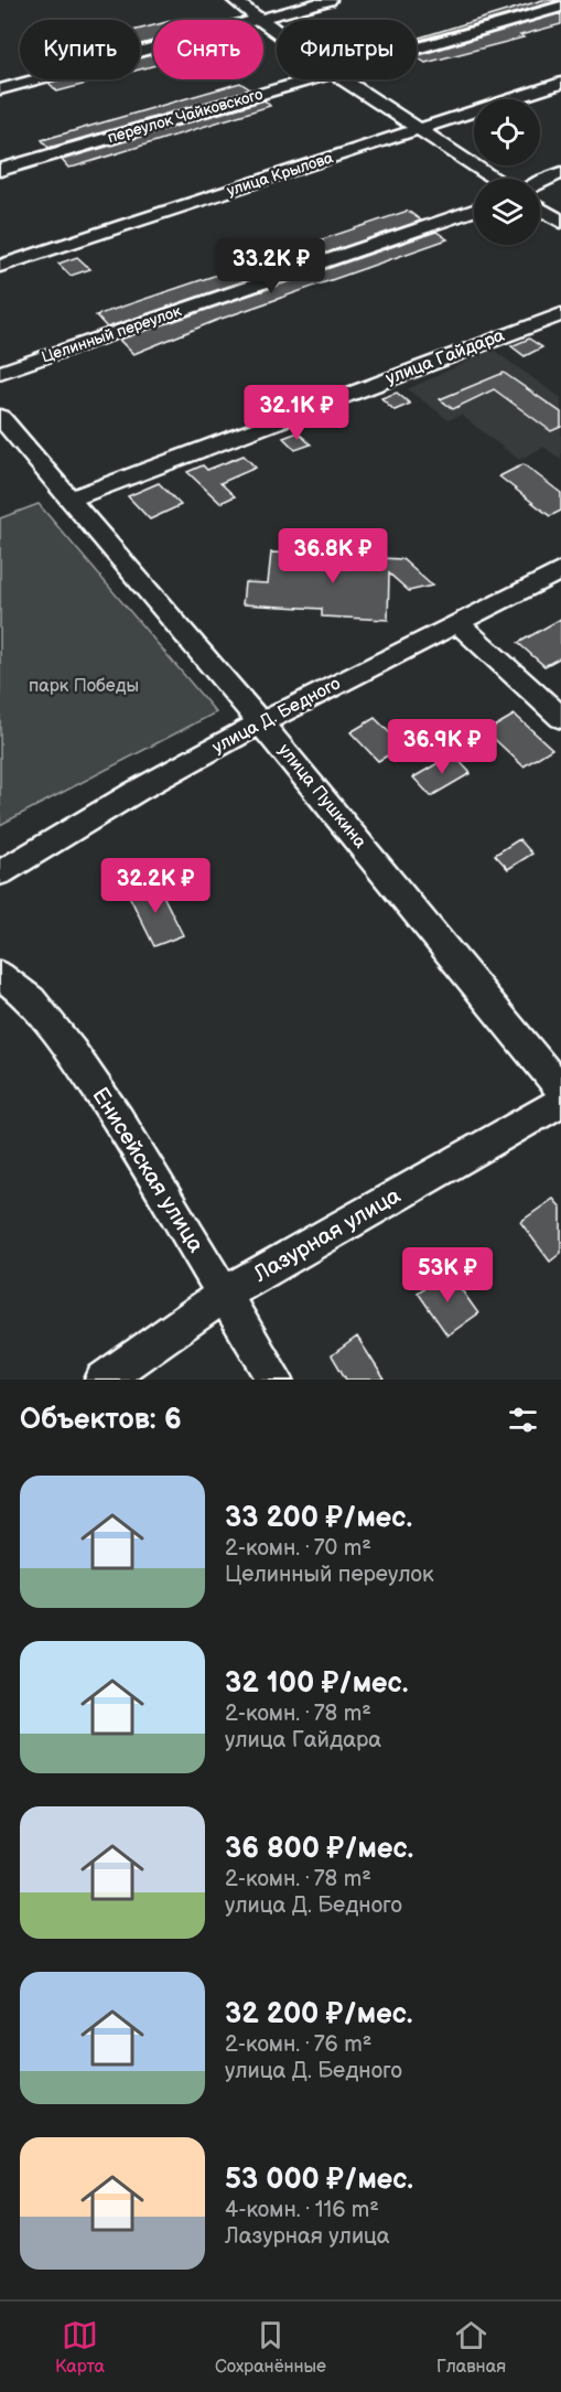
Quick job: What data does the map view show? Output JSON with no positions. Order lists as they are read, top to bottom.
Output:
{
  "streets": {
    "street": [
      "переулок Чайковского",
      "улица Крылова",
      "Целинный переулок",
      "улица Гайдара",
      "улица Д. Бедного",
      "улица Пушкина",
      "Енисейская улица",
      "Лазурная улица"
    ]
  },
  "crossings": [
    ["улица Гайдара", "улица Пушкина"],
    ["улица Д. Бедного", "улица Пушкина"],
    ["Енисейская улица", "Лазурная улица"]
  ],
  "parks": ["парк Победы"],
  "page": {
    "chip": ["Купить", "Снять", "Фильтры"],
    "price": [
      "33.2K ₽",
      "32.1K ₽",
      "36.8K ₽",
      "36.9K ₽",
      "32.2K ₽",
      "53K ₽"
    ],
    "heading": "Объектов: 6",
    "list": [
      {
        "name": "33 200 ₽/мес.",
        "note": "2-комн. · 70 m² · Целинный переулок"
      },
      {
        "name": "32 100 ₽/мес.",
        "note": "2-комн. · 78 m² · улица Гайдара"
      },
      {
        "name": "36 800 ₽/мес.",
        "note": "2-комн. · 78 m² · улица Д. Бедного"
      },
      {
        "name": "32 200 ₽/мес.",
        "note": "2-комн. · 76 m² · улица Д. Бедного"
      },
      {
        "name": "53 000 ₽/мес.",
        "note": "4-комн. · 116 m² · Лазурная улица"
      }
    ],
    "tabs": ["Карта", "Сохранённые", "Главная"]
  }
}
